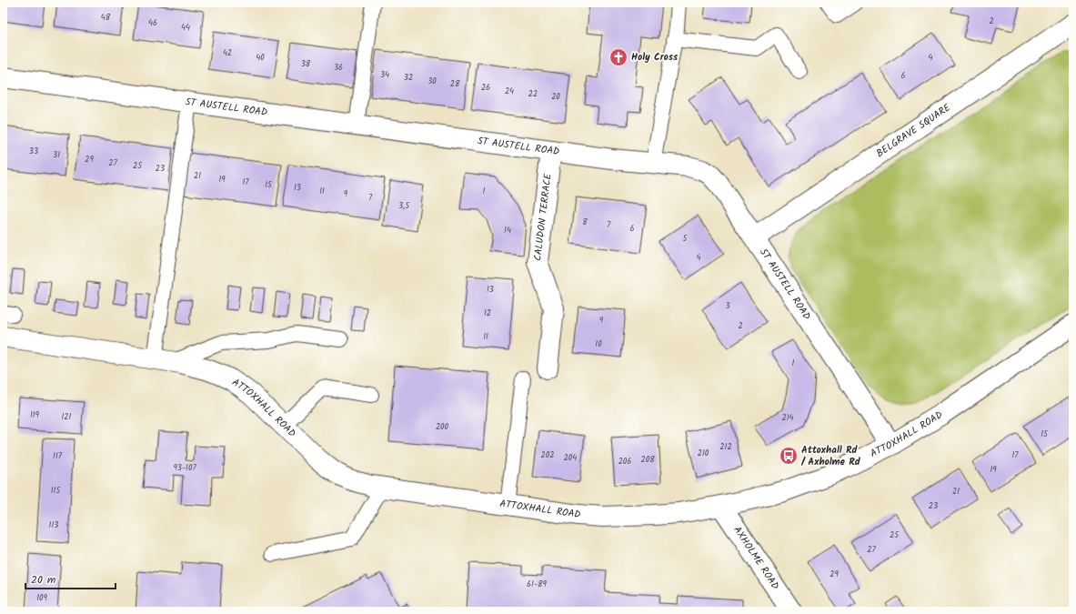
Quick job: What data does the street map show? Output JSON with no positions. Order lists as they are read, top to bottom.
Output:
{
  "streets": {
    "street": [
      "ST AUSTELL ROAD",
      "BELGRAVE SQUARE",
      "CALUDON TERRACE",
      "ATTOXHALL ROAD",
      "AXHOLME ROAD"
    ]
  },
  "crossings": [
    ["ST AUSTELL ROAD", "BELGRAVE SQUARE"],
    ["ST AUSTELL ROAD", "CALUDON TERRACE"],
    ["ST AUSTELL ROAD", "ATTOXHALL ROAD"],
    ["ATTOXHALL ROAD", "AXHOLME ROAD"]
  ],
  "places": {
    "church": ["Holy Cross"],
    "bus stop": ["Attoxhall Rd / Axholme Rd"]
  },
  "house_numbers": [
    "48",
    "2",
    "46",
    "44",
    "42",
    "40",
    "4",
    "38",
    "36",
    "34",
    "6",
    "32",
    "30",
    "28",
    "26",
    "24",
    "22",
    "20",
    "33",
    "31",
    "29",
    "27",
    "25",
    "23",
    "21",
    "19",
    "17",
    "15",
    "13",
    "11",
    "1",
    "9",
    "7",
    "3,5",
    "8",
    "7",
    "6",
    "14",
    "5",
    "4",
    "13",
    "3",
    "12",
    "9",
    "2",
    "11",
    "10",
    "1",
    "119",
    "121",
    "214",
    "200",
    "15",
    "212",
    "210",
    "202",
    "17",
    "117",
    "204",
    "208",
    "206",
    "93-107",
    "19",
    "115",
    "21",
    "23",
    "113",
    "25",
    "27",
    "29",
    "61-89",
    "109"
  ],
  "scale_bar": "20 m"
}
